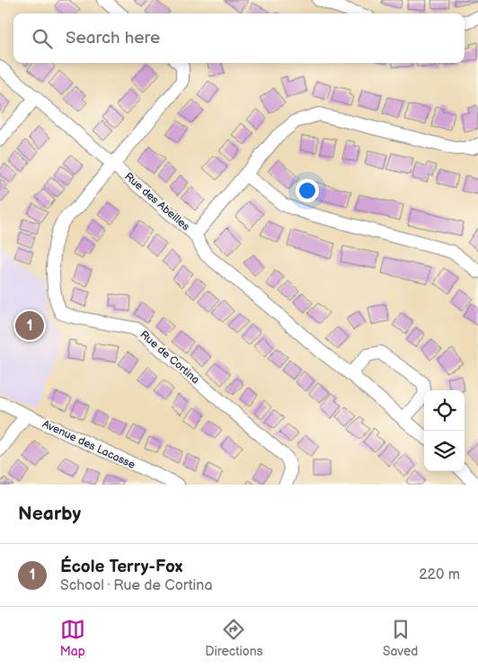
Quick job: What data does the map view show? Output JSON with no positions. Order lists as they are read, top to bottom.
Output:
{
  "streets": {
    "street": ["Rue des Abeilles", "Rue de Cortina", "Avenue des Lacasse"]
  },
  "crossings": [
    ["Rue des Abeilles", "Rue de Cortina"]
  ],
  "page": {
    "search": "Search here",
    "pins": "1",
    "heading": "Nearby",
    "list": [
      {
        "mark": "1",
        "name": "École Terry-Fox",
        "note": "School · Rue de Cortina",
        "value": "220 m"
      }
    ],
    "nav": ["Map", "Directions", "Saved"]
  }
}
